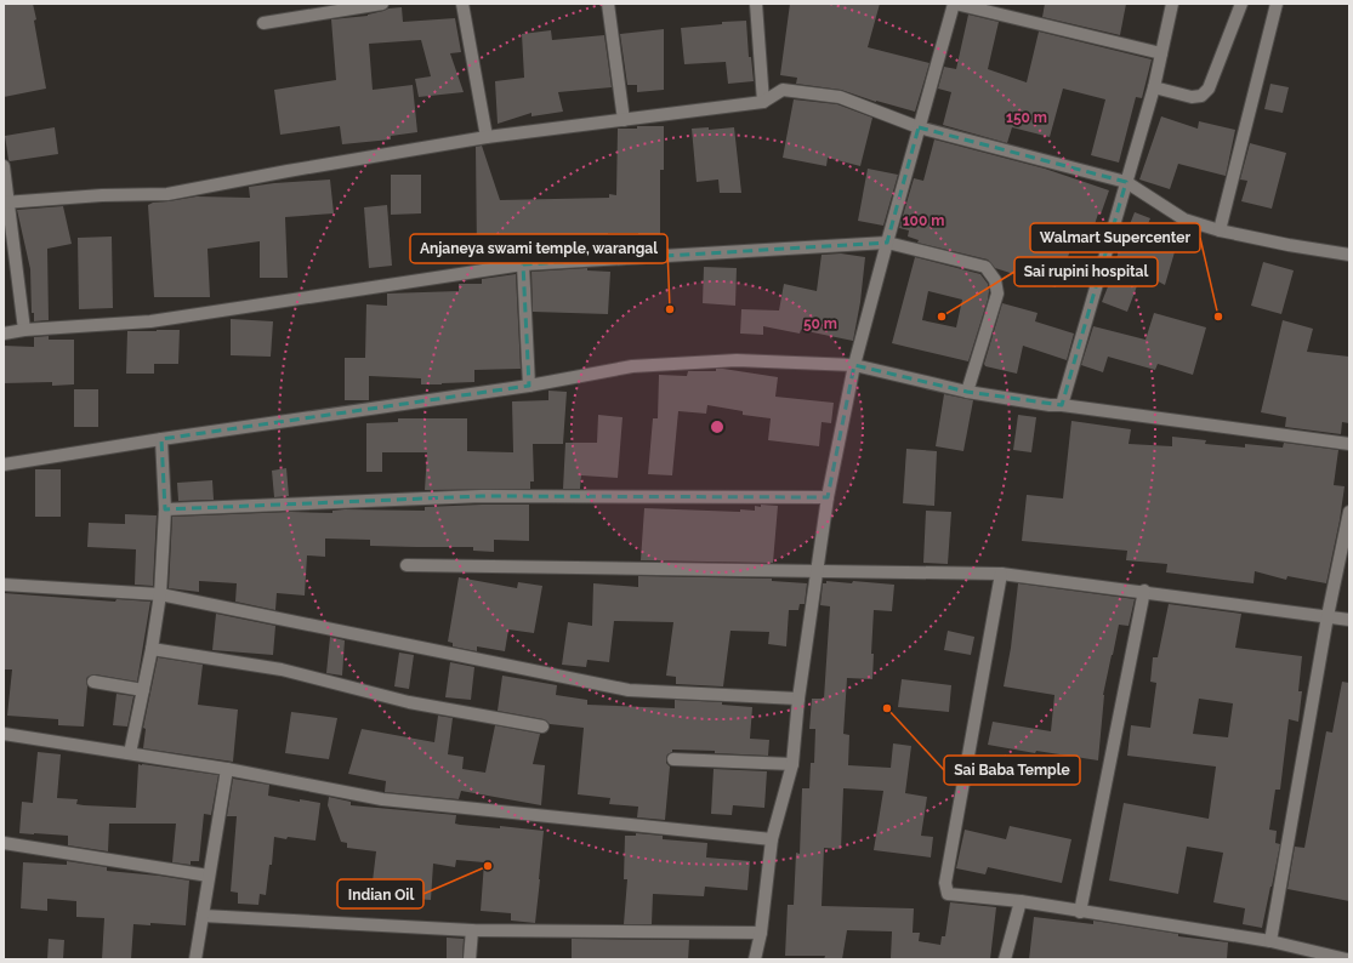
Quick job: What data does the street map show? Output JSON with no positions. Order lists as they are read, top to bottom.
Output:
{
  "places": [
    "Anjaneya swami temple, warangal",
    "Sai rupini hospital",
    "Walmart Supercenter",
    "Sai Baba Temple",
    "Indian Oil"
  ],
  "rings": ["150 m", "100 m", "50 m"]
}
